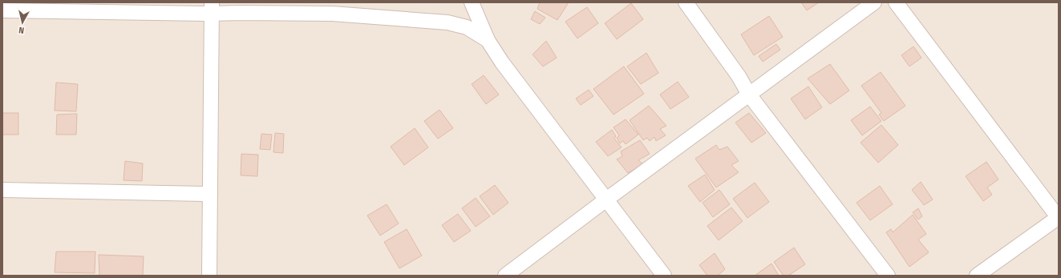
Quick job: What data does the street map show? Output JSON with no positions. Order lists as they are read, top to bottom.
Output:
{
  "north": "bottom"
}
